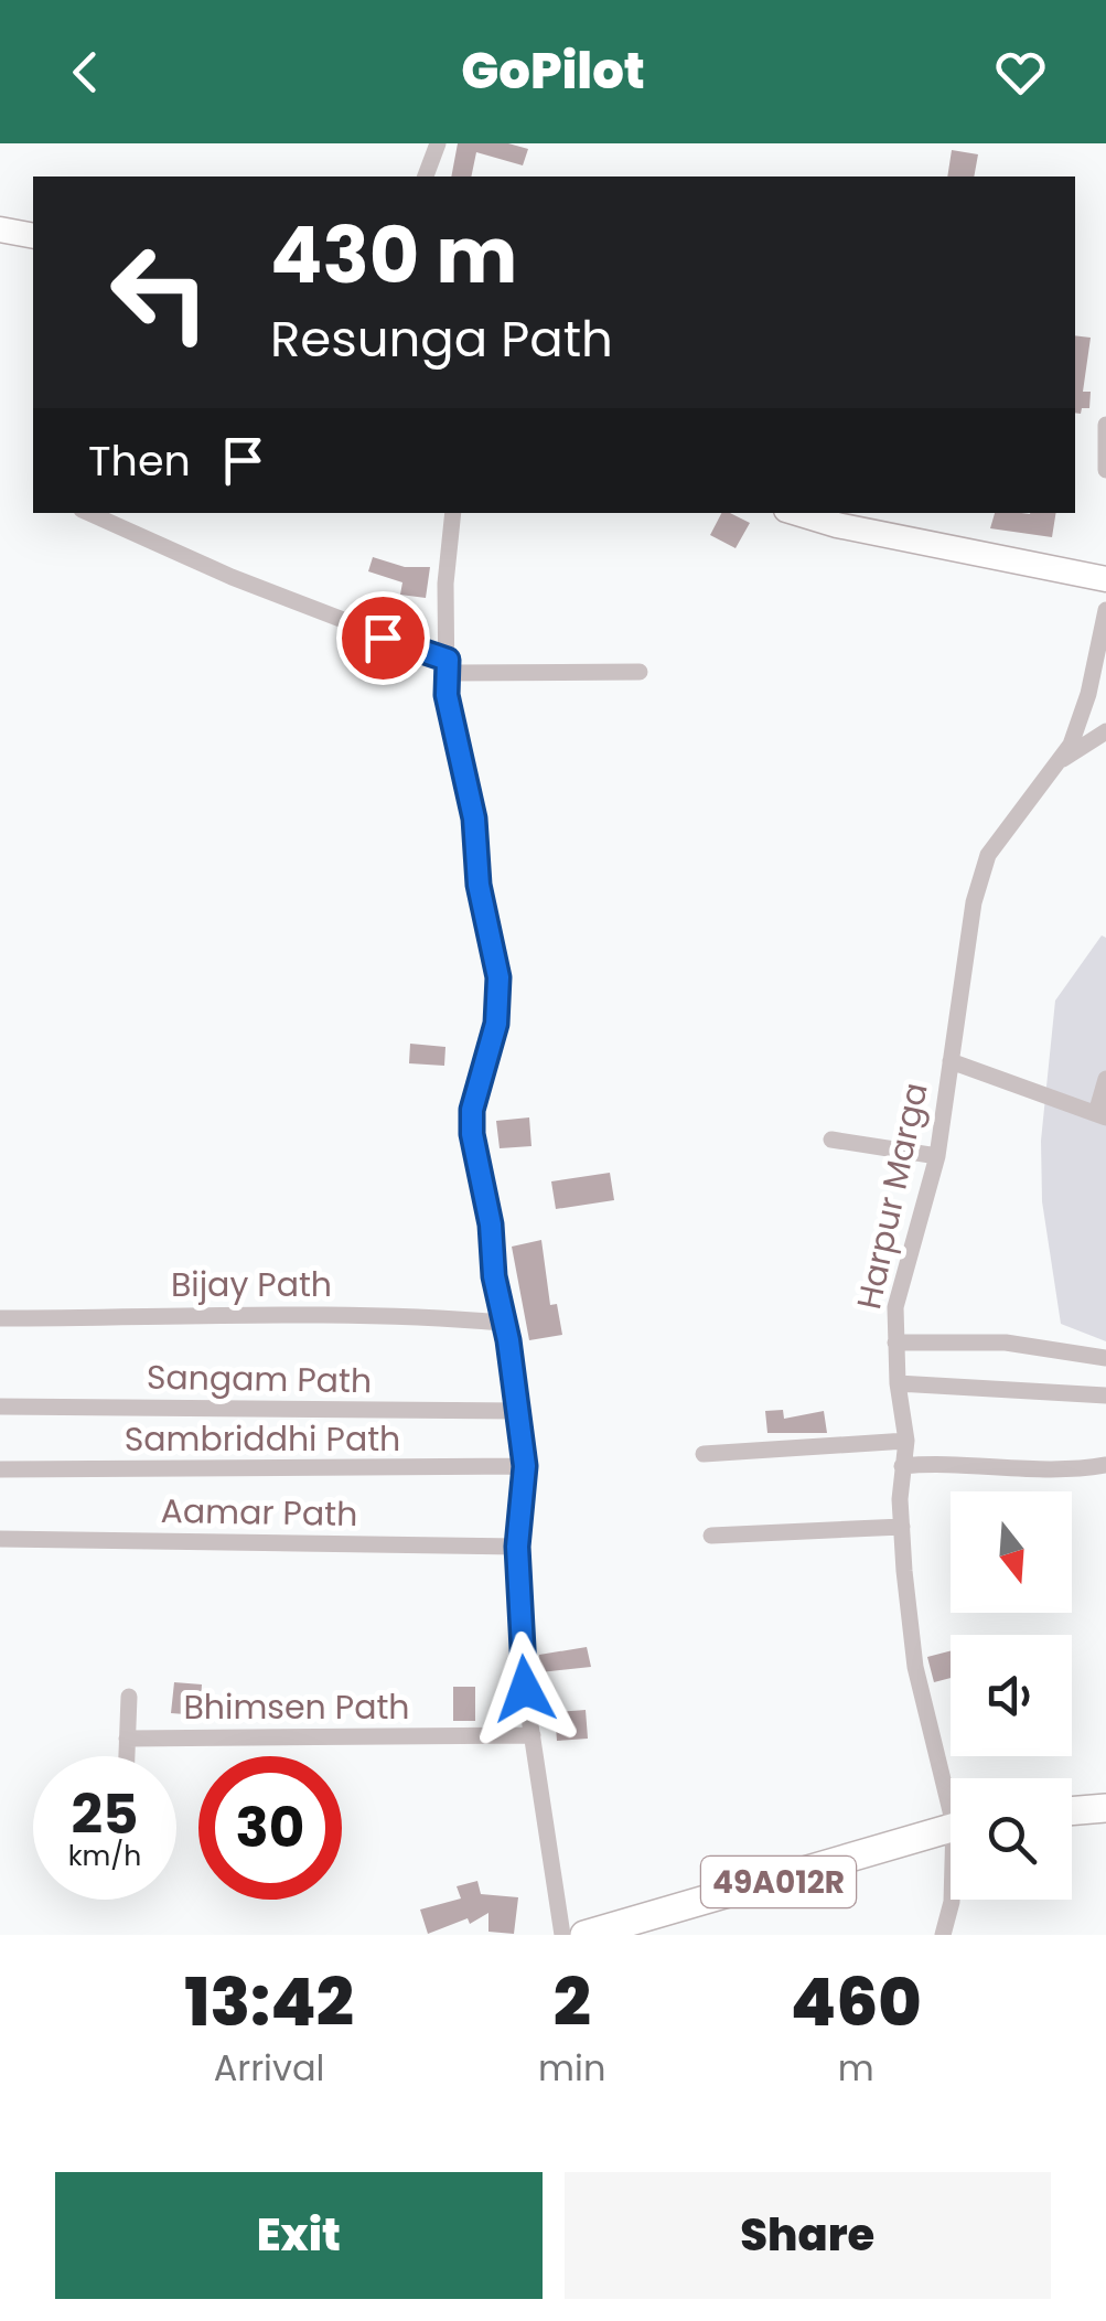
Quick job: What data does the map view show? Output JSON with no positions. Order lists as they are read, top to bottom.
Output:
{
  "streets": {
    "main road": ["49A012R"],
    "street": [
      "Harpur Marga",
      "Bijay Path",
      "Sangam Path",
      "Sambriddhi Path",
      "Aamar Path",
      "Bhimsen Path"
    ]
  },
  "north": "bottom",
  "page": {
    "header": "GoPilot",
    "turn": ["430 m", "Resunga Path"],
    "then": "Then",
    "speed": "25 km/h",
    "limit": "30",
    "eta": [
      "13:42",
      "Arrival",
      "2",
      "min",
      "460",
      "m"
    ],
    "buttons": ["Exit", "Share"]
  }
}
